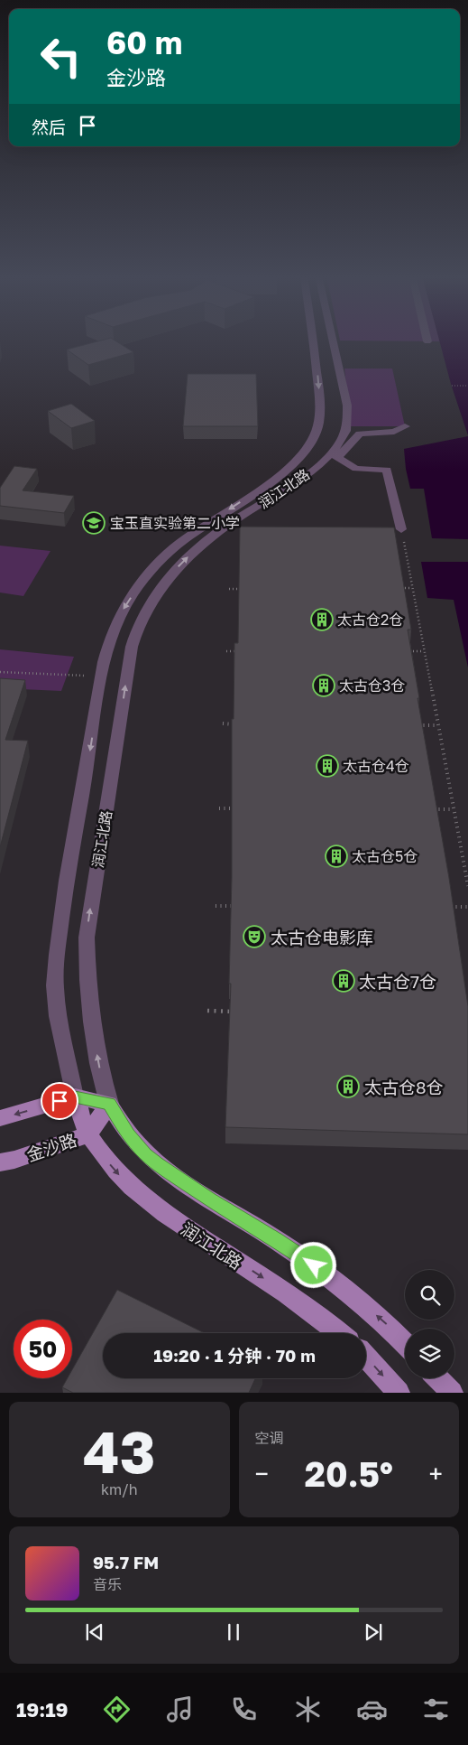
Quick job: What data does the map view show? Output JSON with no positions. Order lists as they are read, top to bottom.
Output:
{
  "streets": {
    "main road": ["润江北路", "金沙路"]
  },
  "crossings": [
    ["润江北路", "金沙路"]
  ],
  "places": {
    "school or university": ["宝玉直实验第二小学"],
    "building": [
      "太古仓2仓",
      "太古仓3仓",
      "太古仓4仓",
      "太古仓5仓",
      "太古仓7仓",
      "太古仓8仓"
    ],
    "theatre": ["太古仓电影库"]
  },
  "page": {
    "turn": ["60 m", "金沙路"],
    "then": "然后",
    "limit": "50",
    "trip": "19:20 · 1 分钟 · 70 m",
    "tile": [
      ["43", "km/h"],
      "空调"
    ],
    "heat": ["−", "20.5°", "+"],
    "song": ["95.7 FM", "音乐"],
    "tabs": "19:19"
  }
}
